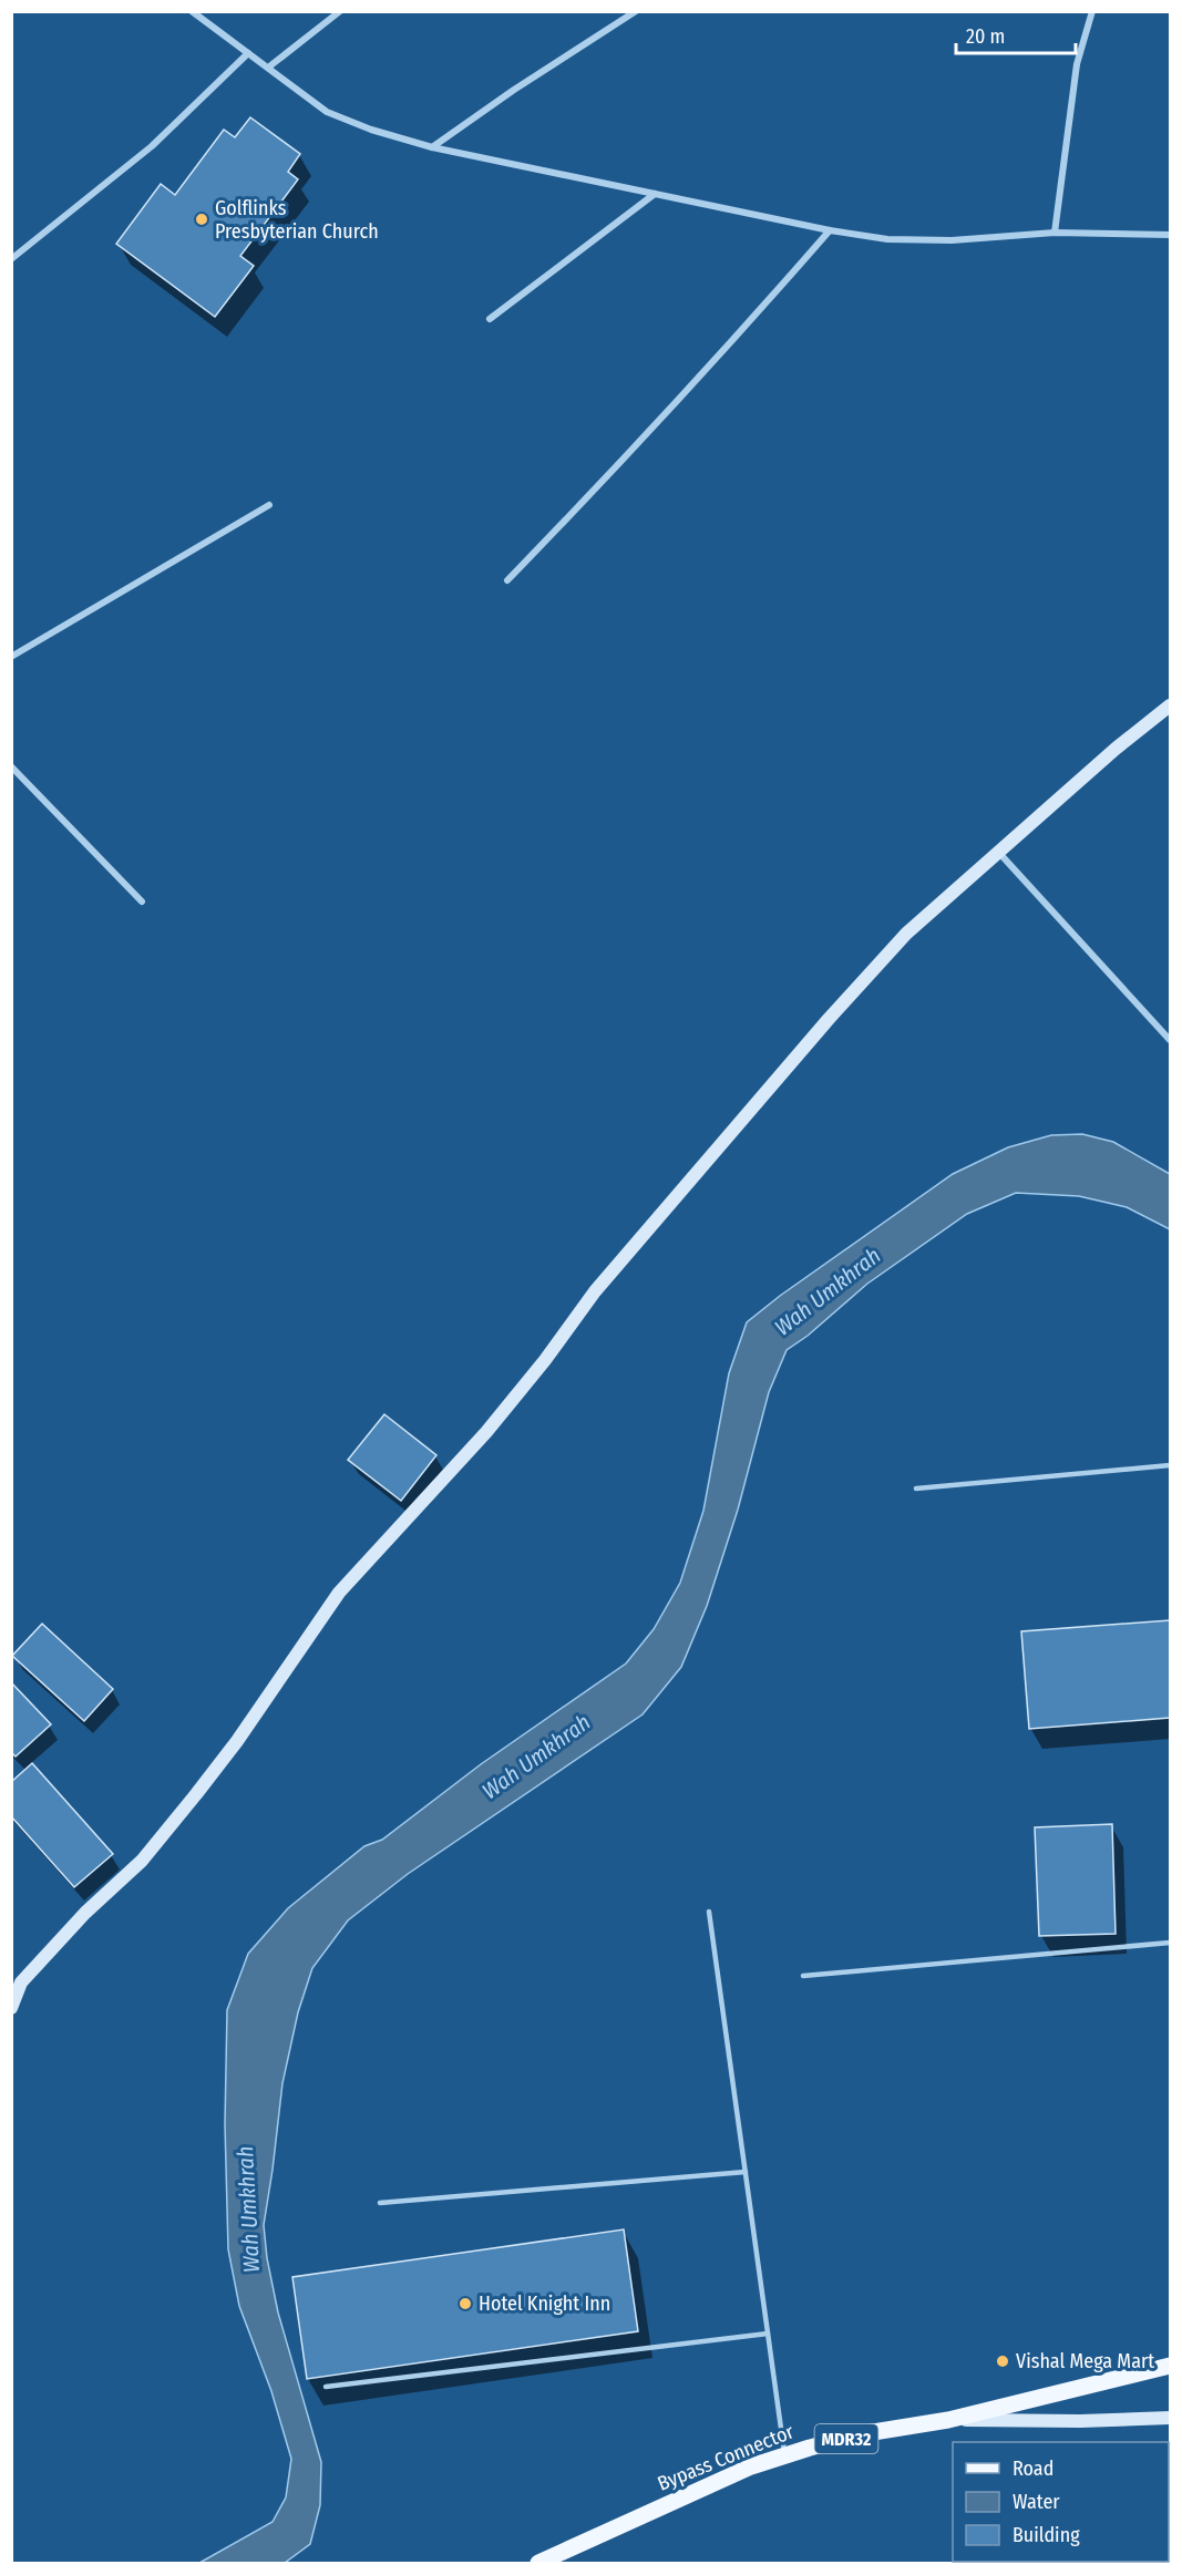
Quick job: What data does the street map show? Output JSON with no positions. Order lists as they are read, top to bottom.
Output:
{
  "streets": {
    "main road": ["MDR32", "Bypass Connector"]
  },
  "water": ["Wah Umkhrah"],
  "places": ["Golflinks Presbyterian Church", "Hotel Knight Inn", "Vishal Mega Mart"],
  "legend": ["Road", "Water", "Building"],
  "scale_bar": "20 m"
}
